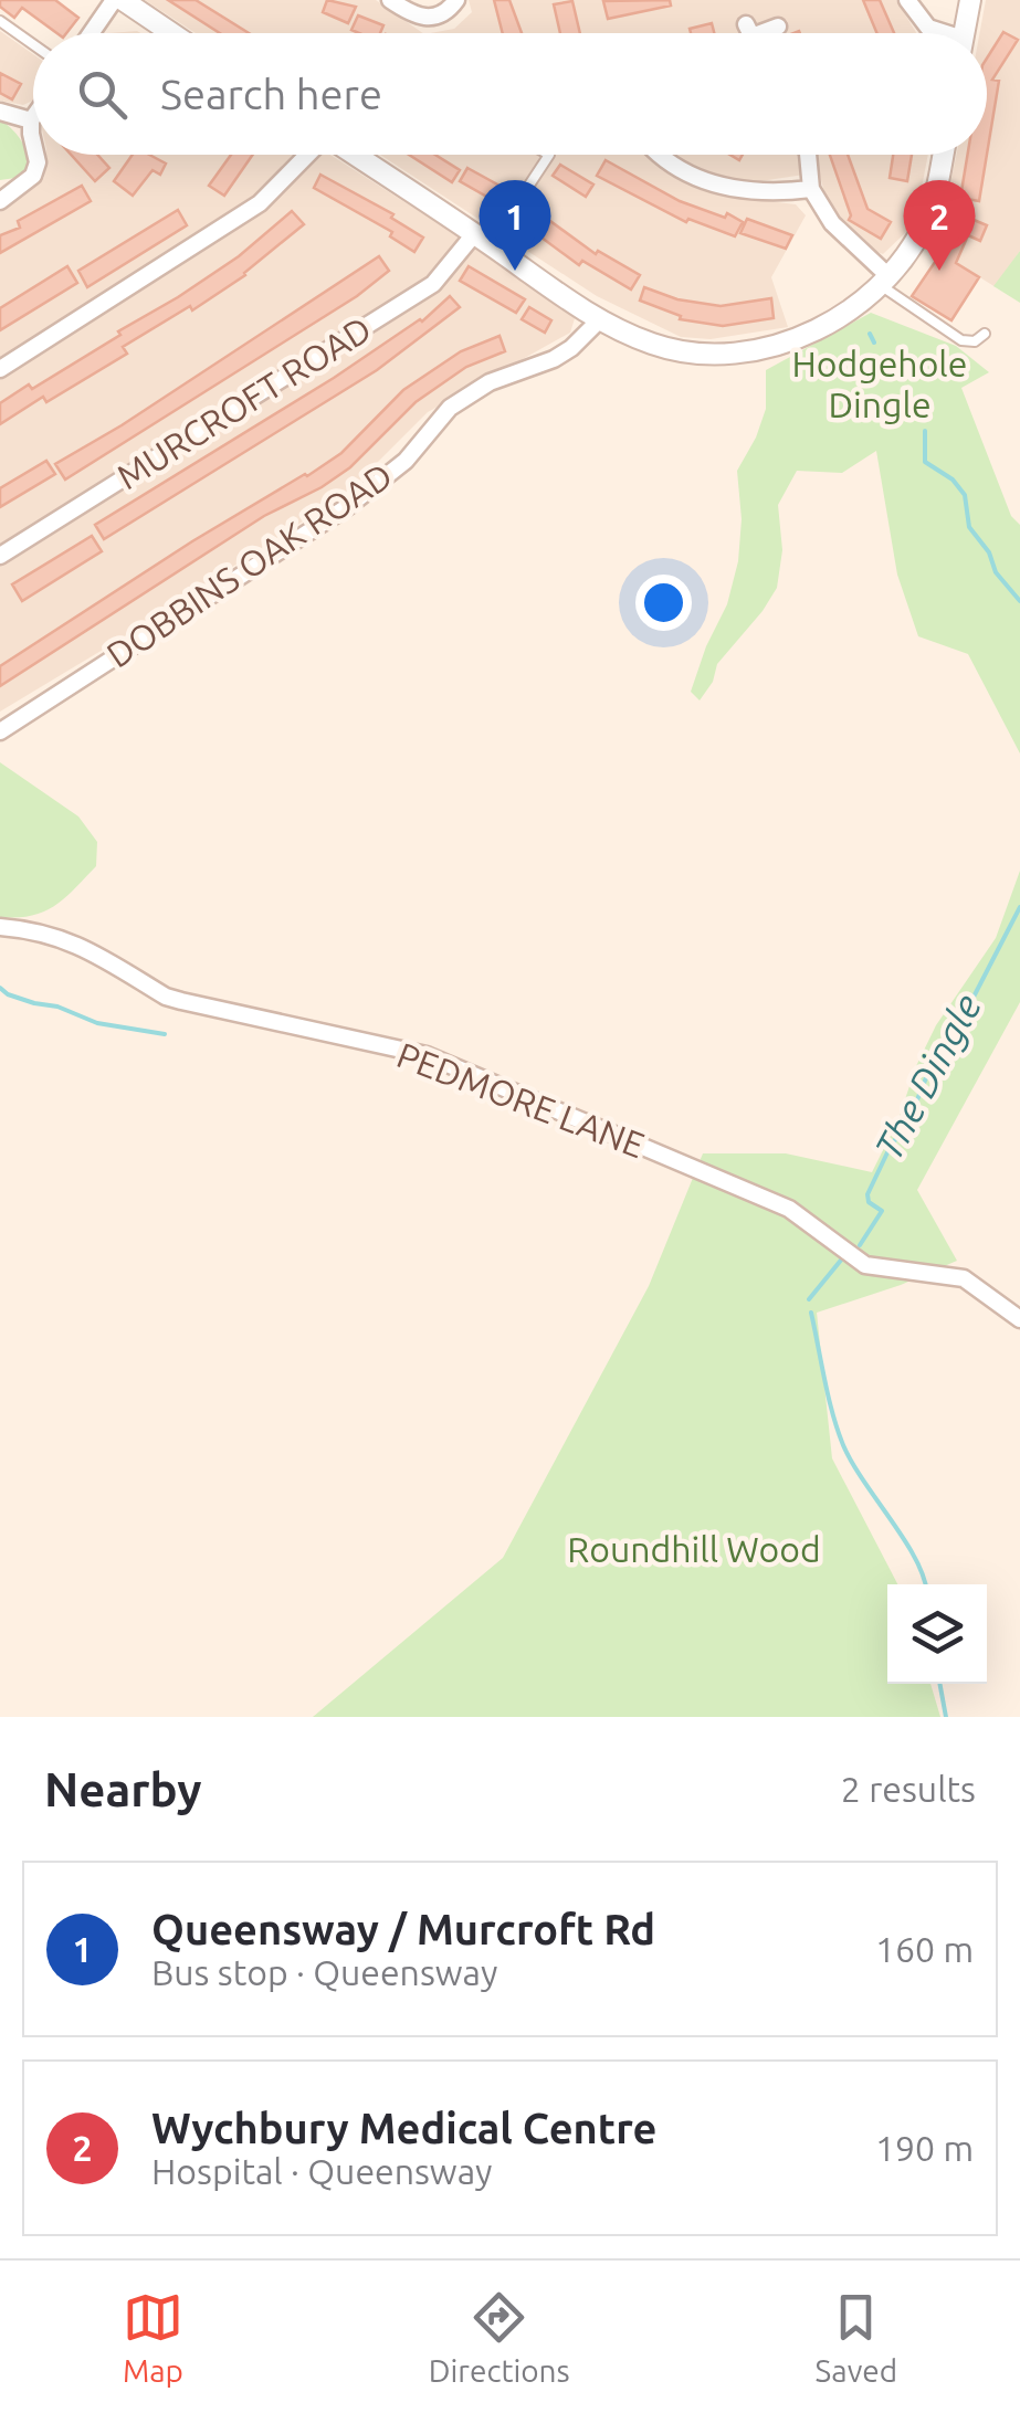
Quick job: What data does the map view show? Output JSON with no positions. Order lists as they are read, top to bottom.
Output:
{
  "streets": {
    "street": ["MURCROFT ROAD", "DOBBINS OAK ROAD", "PEDMORE LANE"]
  },
  "water": ["The Dingle"],
  "parks": ["Hodgehole Dingle", "Roundhill Wood"],
  "page": {
    "search": "Search here",
    "pins": ["1", "2"],
    "heading": ["Nearby", "2 results"],
    "list": [
      {
        "mark": "1",
        "name": "Queensway / Murcroft Rd",
        "note": "Bus stop · Queensway",
        "value": "160 m"
      },
      {
        "mark": "2",
        "name": "Wychbury Medical Centre",
        "note": "Hospital · Queensway",
        "value": "190 m"
      }
    ],
    "nav": ["Map", "Directions", "Saved"]
  }
}
